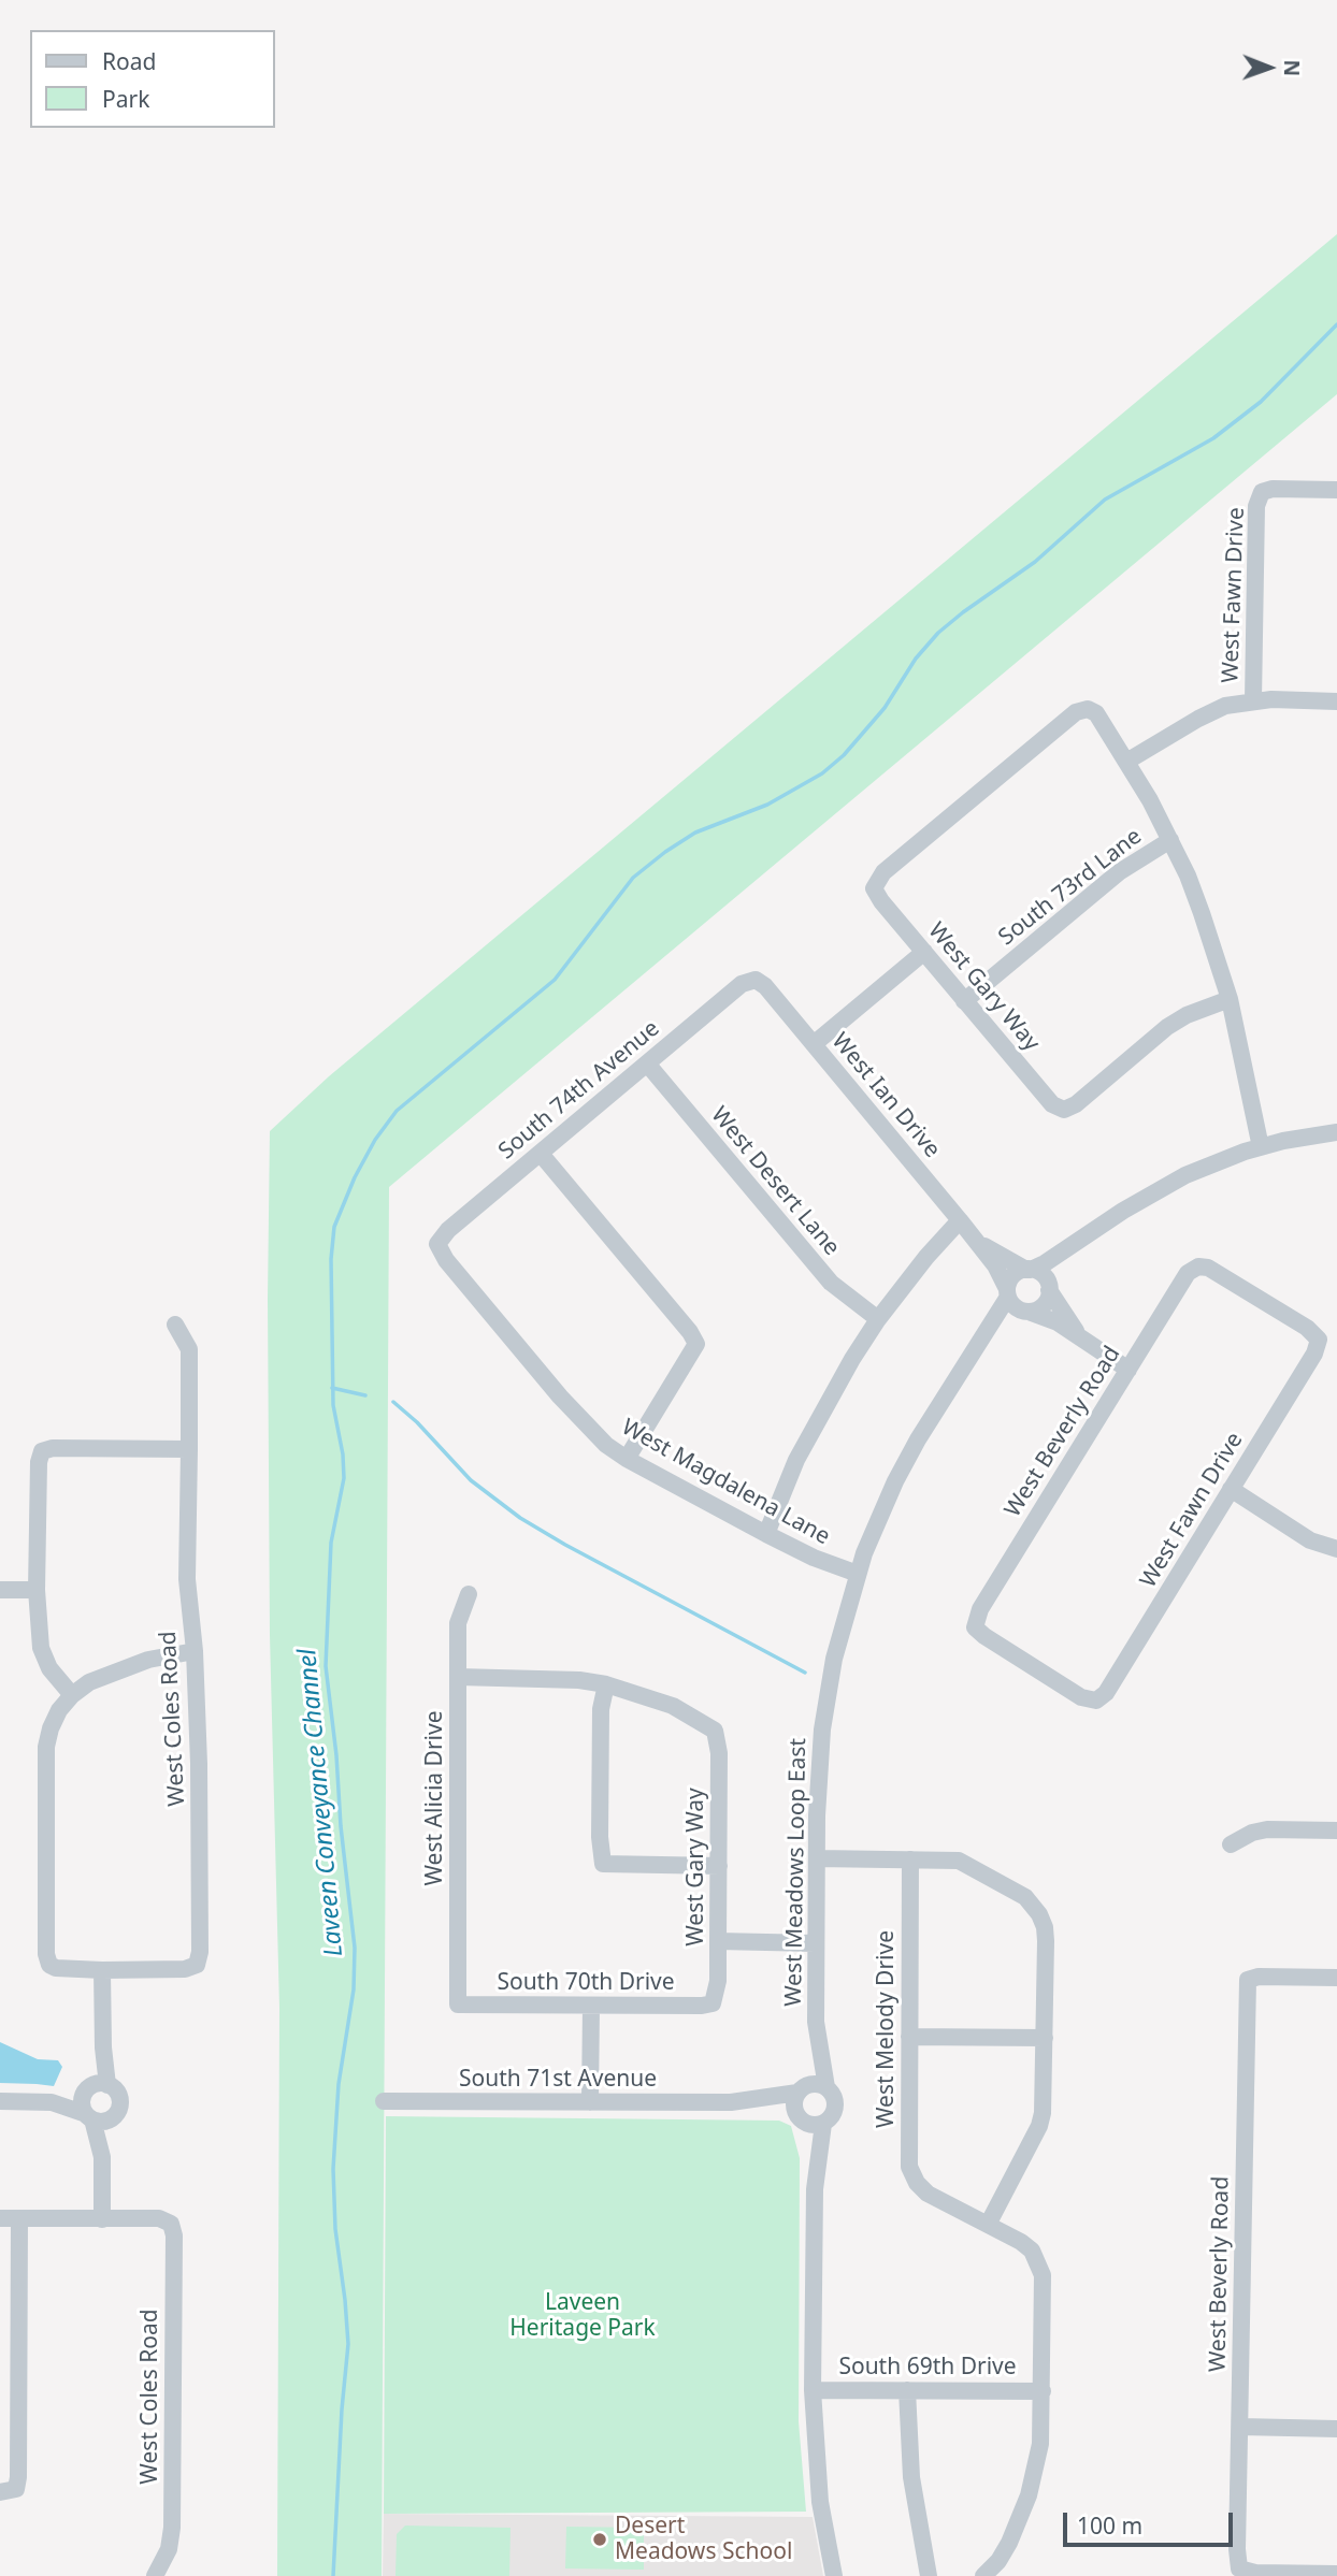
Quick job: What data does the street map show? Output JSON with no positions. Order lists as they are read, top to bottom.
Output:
{
  "streets": {
    "street": [
      "West Fawn Drive",
      "South 73rd Lane",
      "West Gary Way",
      "South 74th Avenue",
      "West Ian Drive",
      "West Desert Lane",
      "West Beverly Road",
      "West Magdalena Lane",
      "West Coles Road",
      "West Alicia Drive",
      "West Meadows Loop East",
      "South 70th Drive",
      "West Melody Drive",
      "South 71st Avenue",
      "South 69th Drive"
    ]
  },
  "crossings": [
    ["West Fawn Drive", "West Beverly Road"],
    ["South 73rd Lane", "West Gary Way"],
    ["West Gary Way", "South 70th Drive"],
    ["South 74th Avenue", "West Ian Drive"],
    ["South 74th Avenue", "West Desert Lane"],
    ["South 74th Avenue", "West Magdalena Lane"],
    ["West Magdalena Lane", "West Meadows Loop East"],
    ["West Alicia Drive", "South 70th Drive"]
  ],
  "water": ["Laveen Conveyance Channel"],
  "parks": ["Laveen Heritage Park"],
  "places": ["Desert Meadows School"],
  "legend": ["Road", "Park"],
  "scale_bar": "100 m",
  "north": "right"
}
